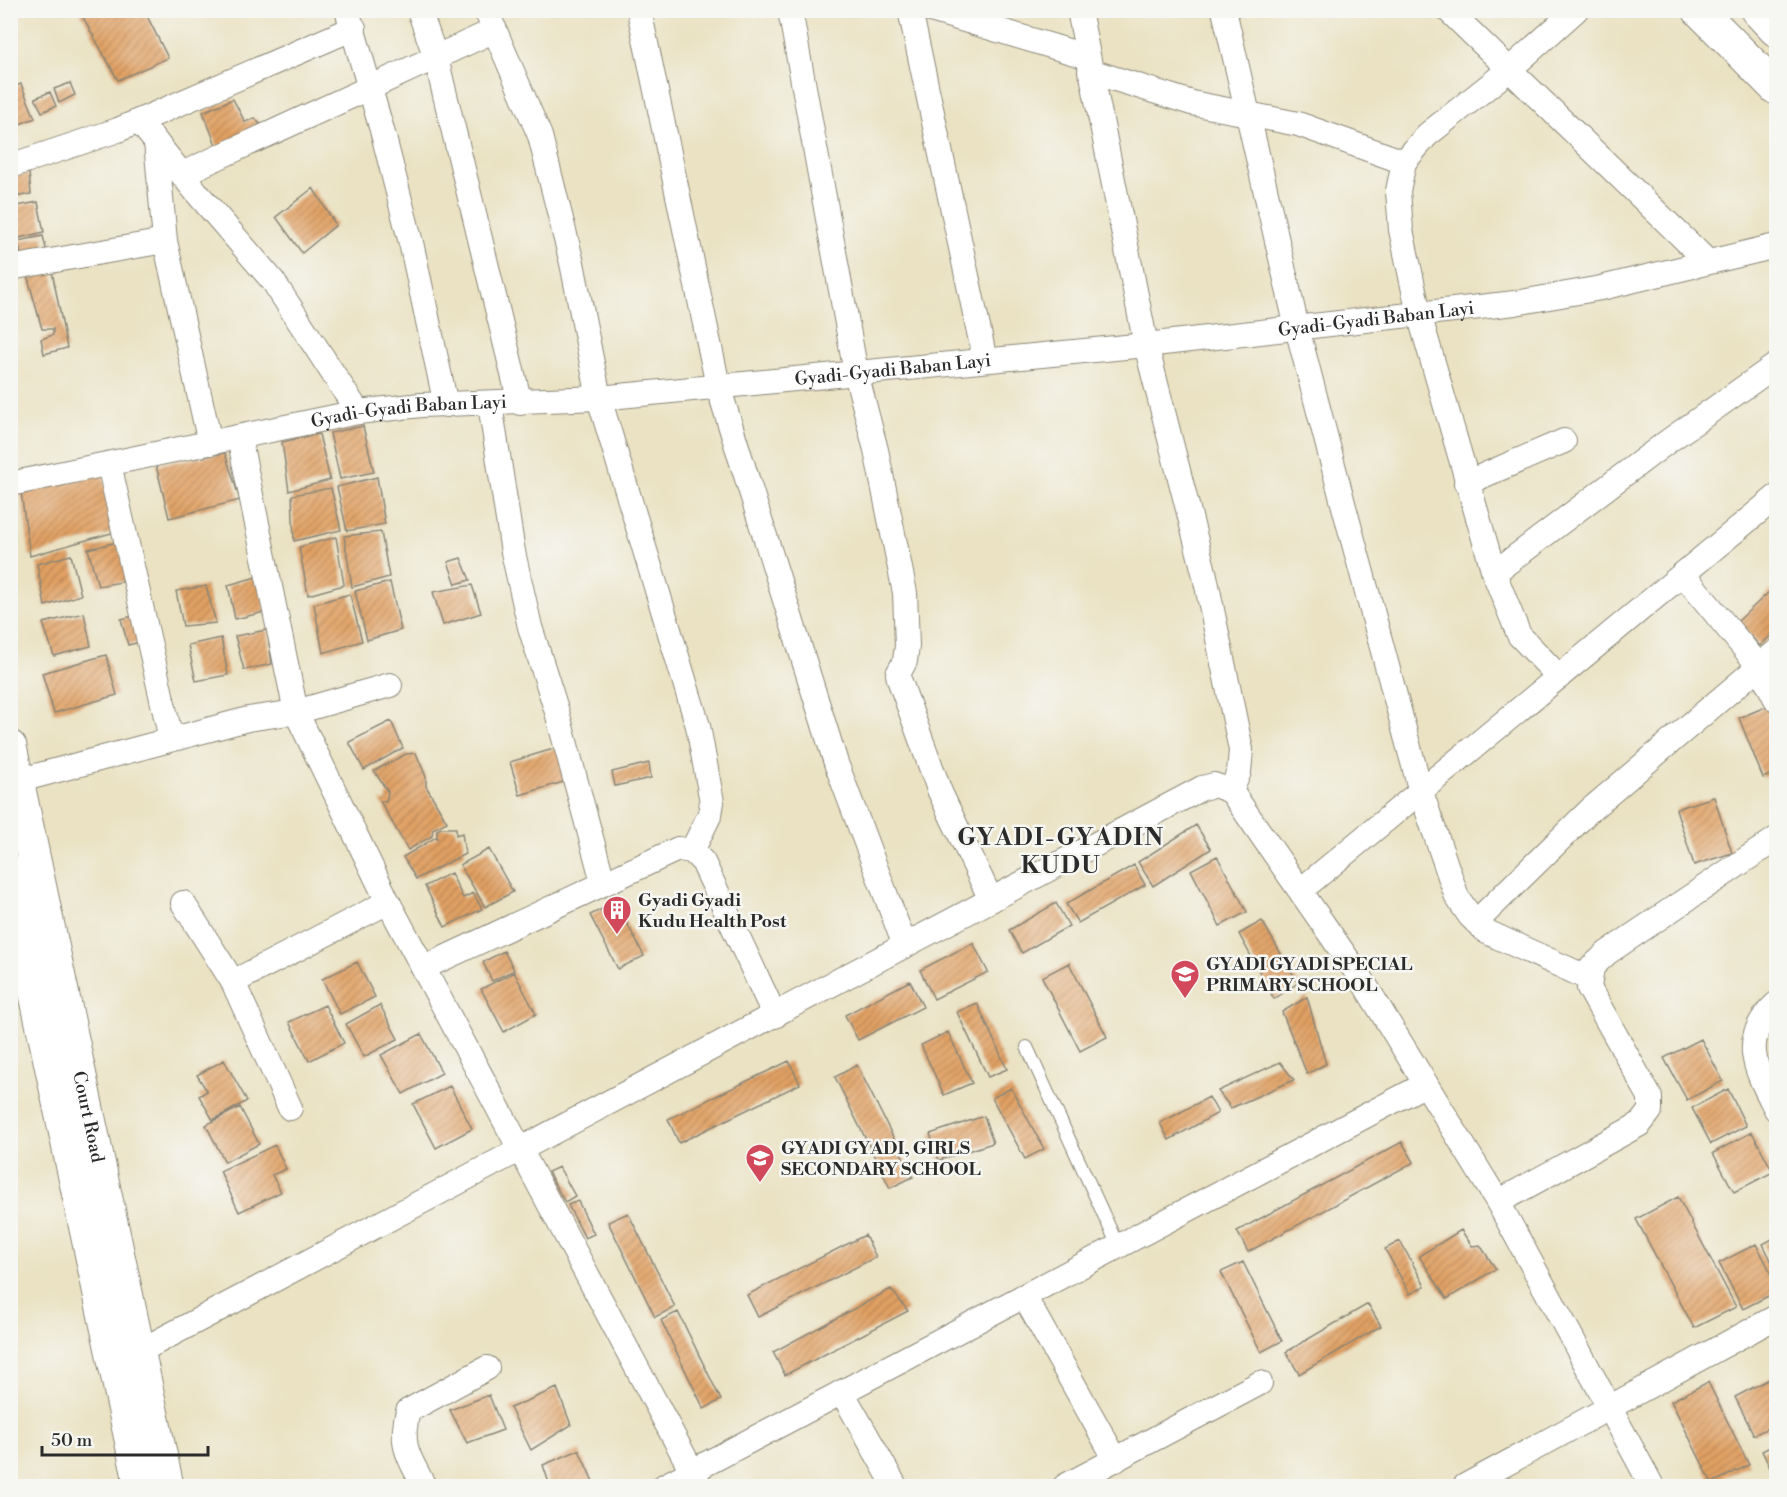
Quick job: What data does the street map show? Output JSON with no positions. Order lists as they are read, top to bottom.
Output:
{
  "streets": {
    "main road": ["Court Road"],
    "street": ["Gyadi-Gyadi Baban Layi"]
  },
  "districts": ["GYADI-GYADIN KUDU"],
  "places": {
    "building": ["Gyadi Gyadi Kudu Health Post"],
    "school or university": ["GYADI GYADI SPECIAL PRIMARY SCHOOL", "GYADI GYADI, GIRLS SECONDARY SCHOOL"]
  },
  "scale_bar": "50 m"
}
